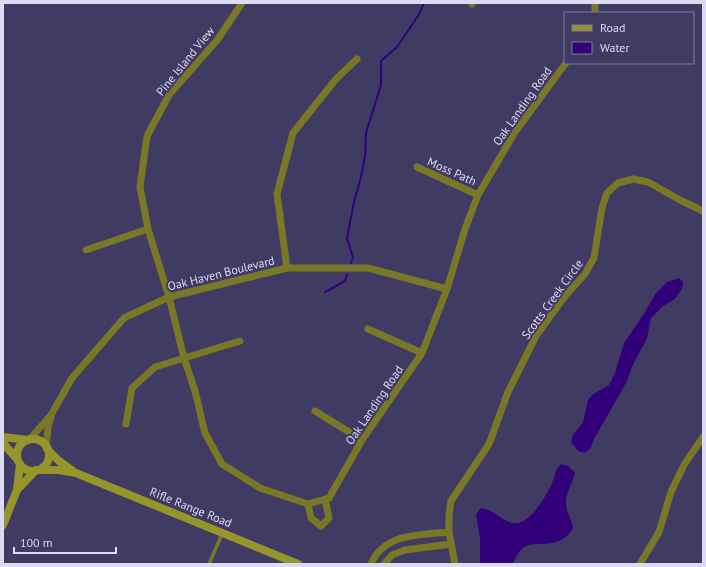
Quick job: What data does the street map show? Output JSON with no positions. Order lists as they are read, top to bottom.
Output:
{
  "streets": {
    "main road": ["Rifle Range Road"],
    "street": [
      "Pine Island View",
      "Oak Landing Road",
      "Moss Path",
      "Oak Haven Boulevard",
      "Scotts Creek Circle"
    ]
  },
  "crossings": [
    ["Pine Island View", "Oak Haven Boulevard"],
    ["Oak Landing Road", "Moss Path"],
    ["Oak Landing Road", "Oak Haven Boulevard"],
    ["Oak Haven Boulevard", "Rifle Range Road"]
  ],
  "legend": ["Road", "Water"],
  "scale_bar": "100 m"
}
